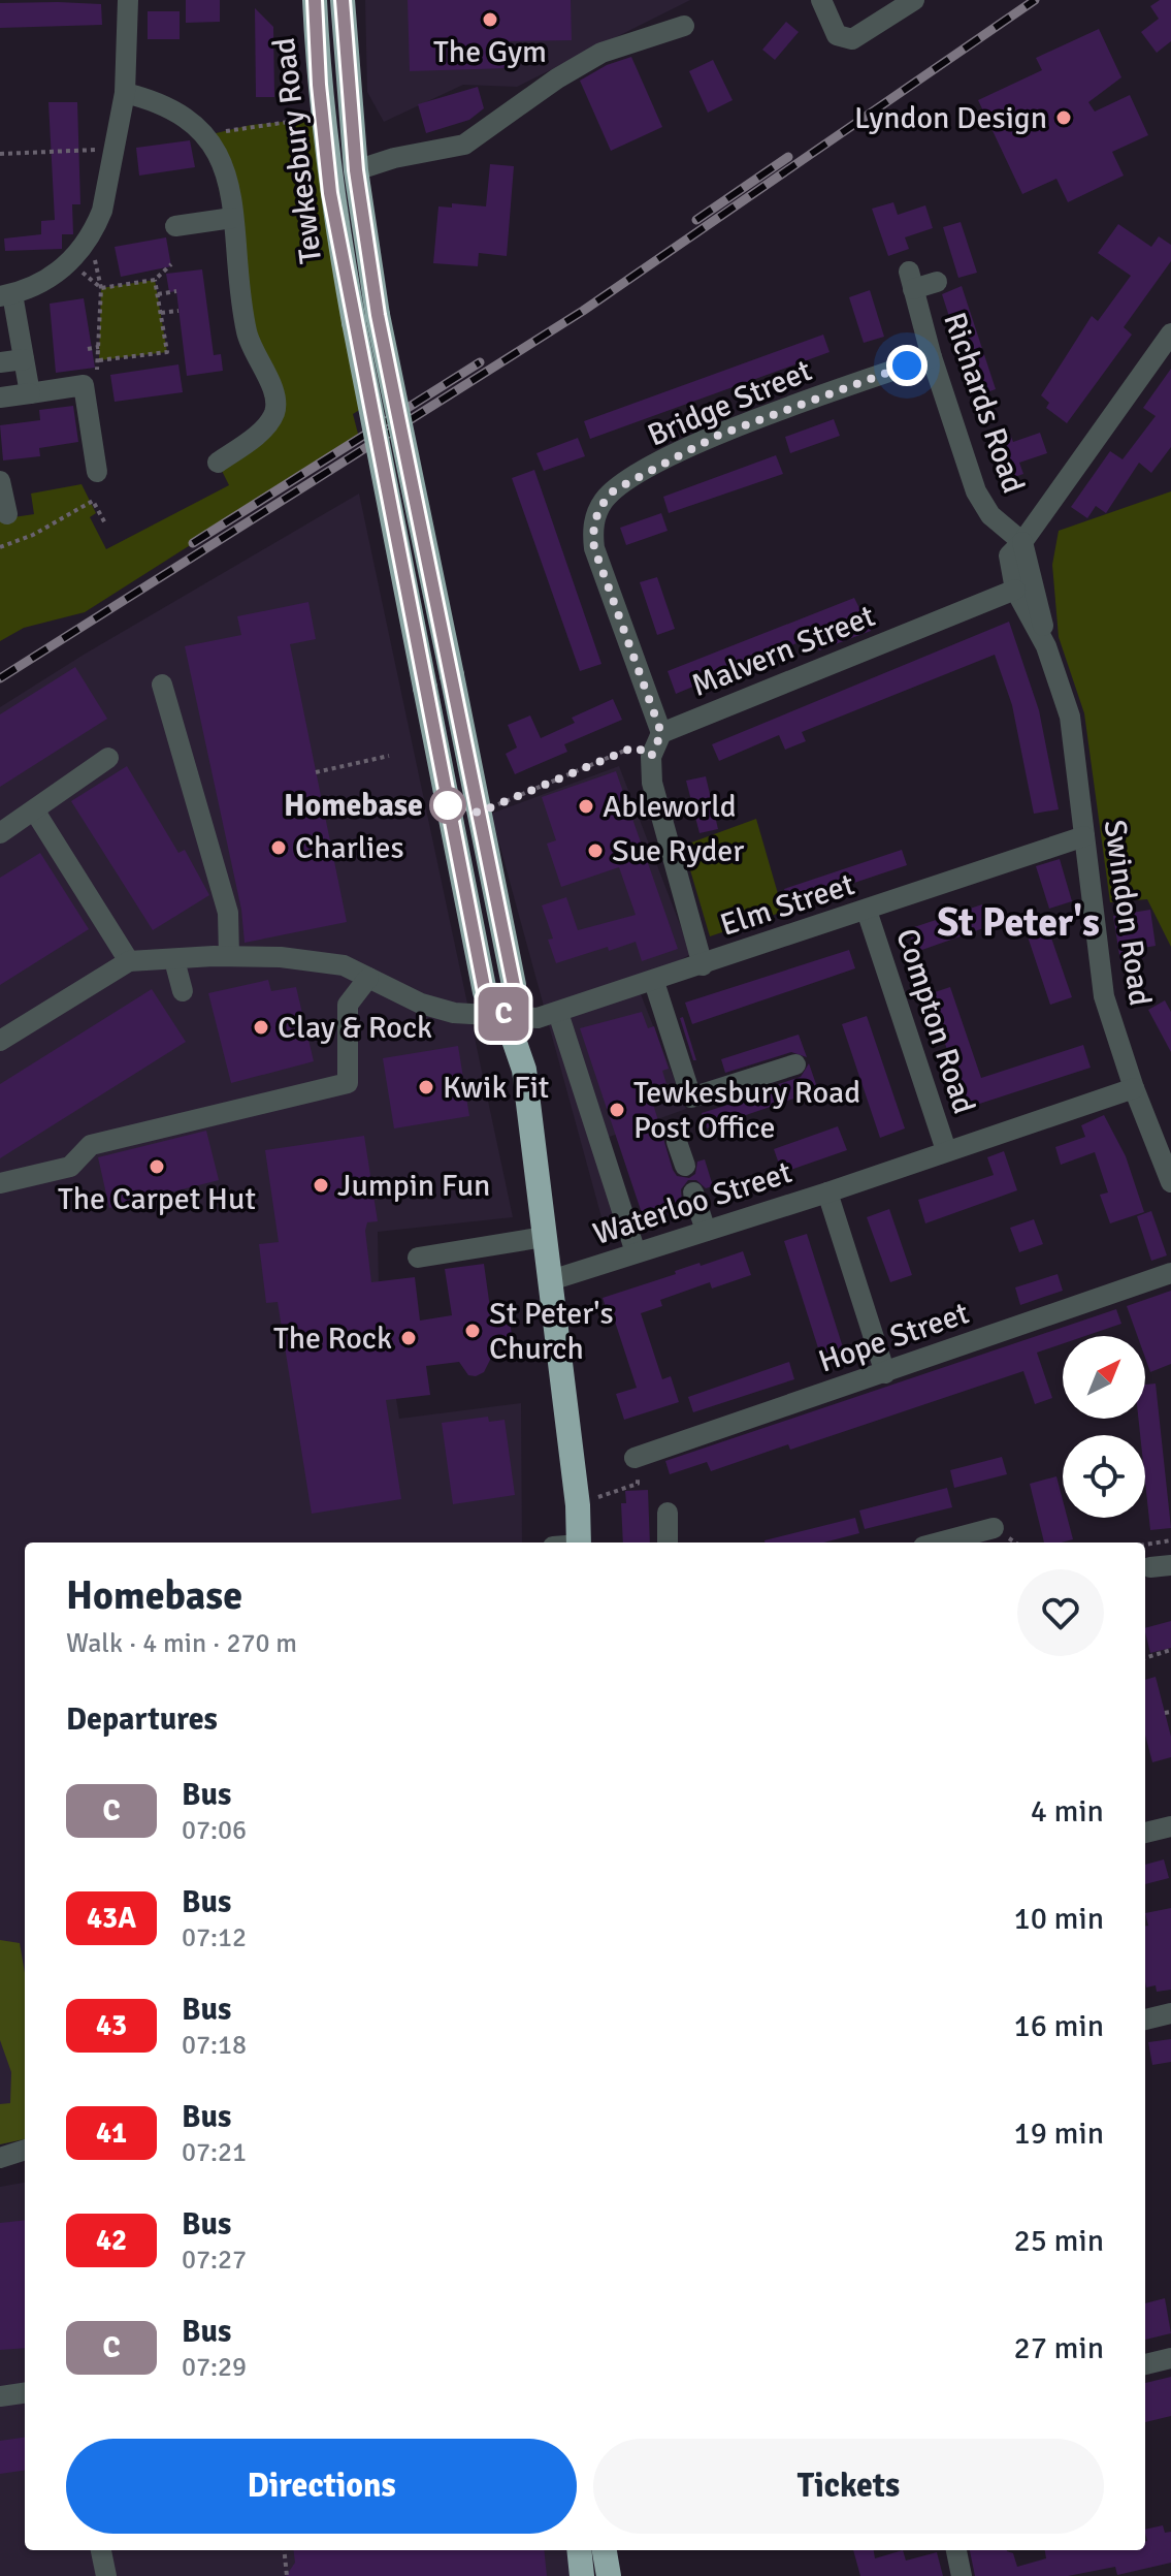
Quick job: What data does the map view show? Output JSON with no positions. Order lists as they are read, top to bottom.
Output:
{
  "streets": {
    "highway": ["Tewkesbury Road"],
    "street": [
      "Bridge Street",
      "Richards Road",
      "Malvern Street",
      "Elm Street",
      "Swindon Road",
      "Compton Road",
      "Waterloo Street",
      "Hope Street"
    ]
  },
  "crossings": [
    ["Tewkesbury Road", "Elm Street"],
    ["Tewkesbury Road", "Waterloo Street"],
    ["Bridge Street", "Richards Road"],
    ["Bridge Street", "Malvern Street"],
    ["Richards Road", "Swindon Road"],
    ["Malvern Street", "Swindon Road"],
    ["Elm Street", "Swindon Road"],
    ["Elm Street", "Compton Road"],
    ["Swindon Road", "Waterloo Street"],
    ["Compton Road", "Waterloo Street"]
  ],
  "districts": ["St Peter's"],
  "places": [
    "The Gym",
    "Lyndon Design",
    "Homebase",
    "Ableworld",
    "Charlies",
    "Sue Ryder",
    "Clay & Rock",
    "Kwik Fit",
    "Tewkesbury Road Post Office",
    "The Carpet Hut",
    "Jumpin Fun",
    "St Peter's Church",
    "The Rock"
  ],
  "lines": ["bus line C"],
  "north": "top right",
  "page": {
    "on_map": "C",
    "heading": [
      ["Homebase", "Walk · 4 min · 270 m"],
      "Departures"
    ],
    "list": [
      {
        "mark": "C",
        "name": "Bus",
        "note": "07:06",
        "value": "4 min"
      },
      {
        "mark": "43A",
        "name": "Bus",
        "note": "07:12",
        "value": "10 min"
      },
      {
        "mark": "43",
        "name": "Bus",
        "note": "07:18",
        "value": "16 min"
      },
      {
        "mark": "41",
        "name": "Bus",
        "note": "07:21",
        "value": "19 min"
      },
      {
        "mark": "42",
        "name": "Bus",
        "note": "07:27",
        "value": "25 min"
      },
      {
        "mark": "C",
        "name": "Bus",
        "note": "07:29",
        "value": "27 min"
      }
    ],
    "buttons": ["Directions", "Tickets"]
  }
}
